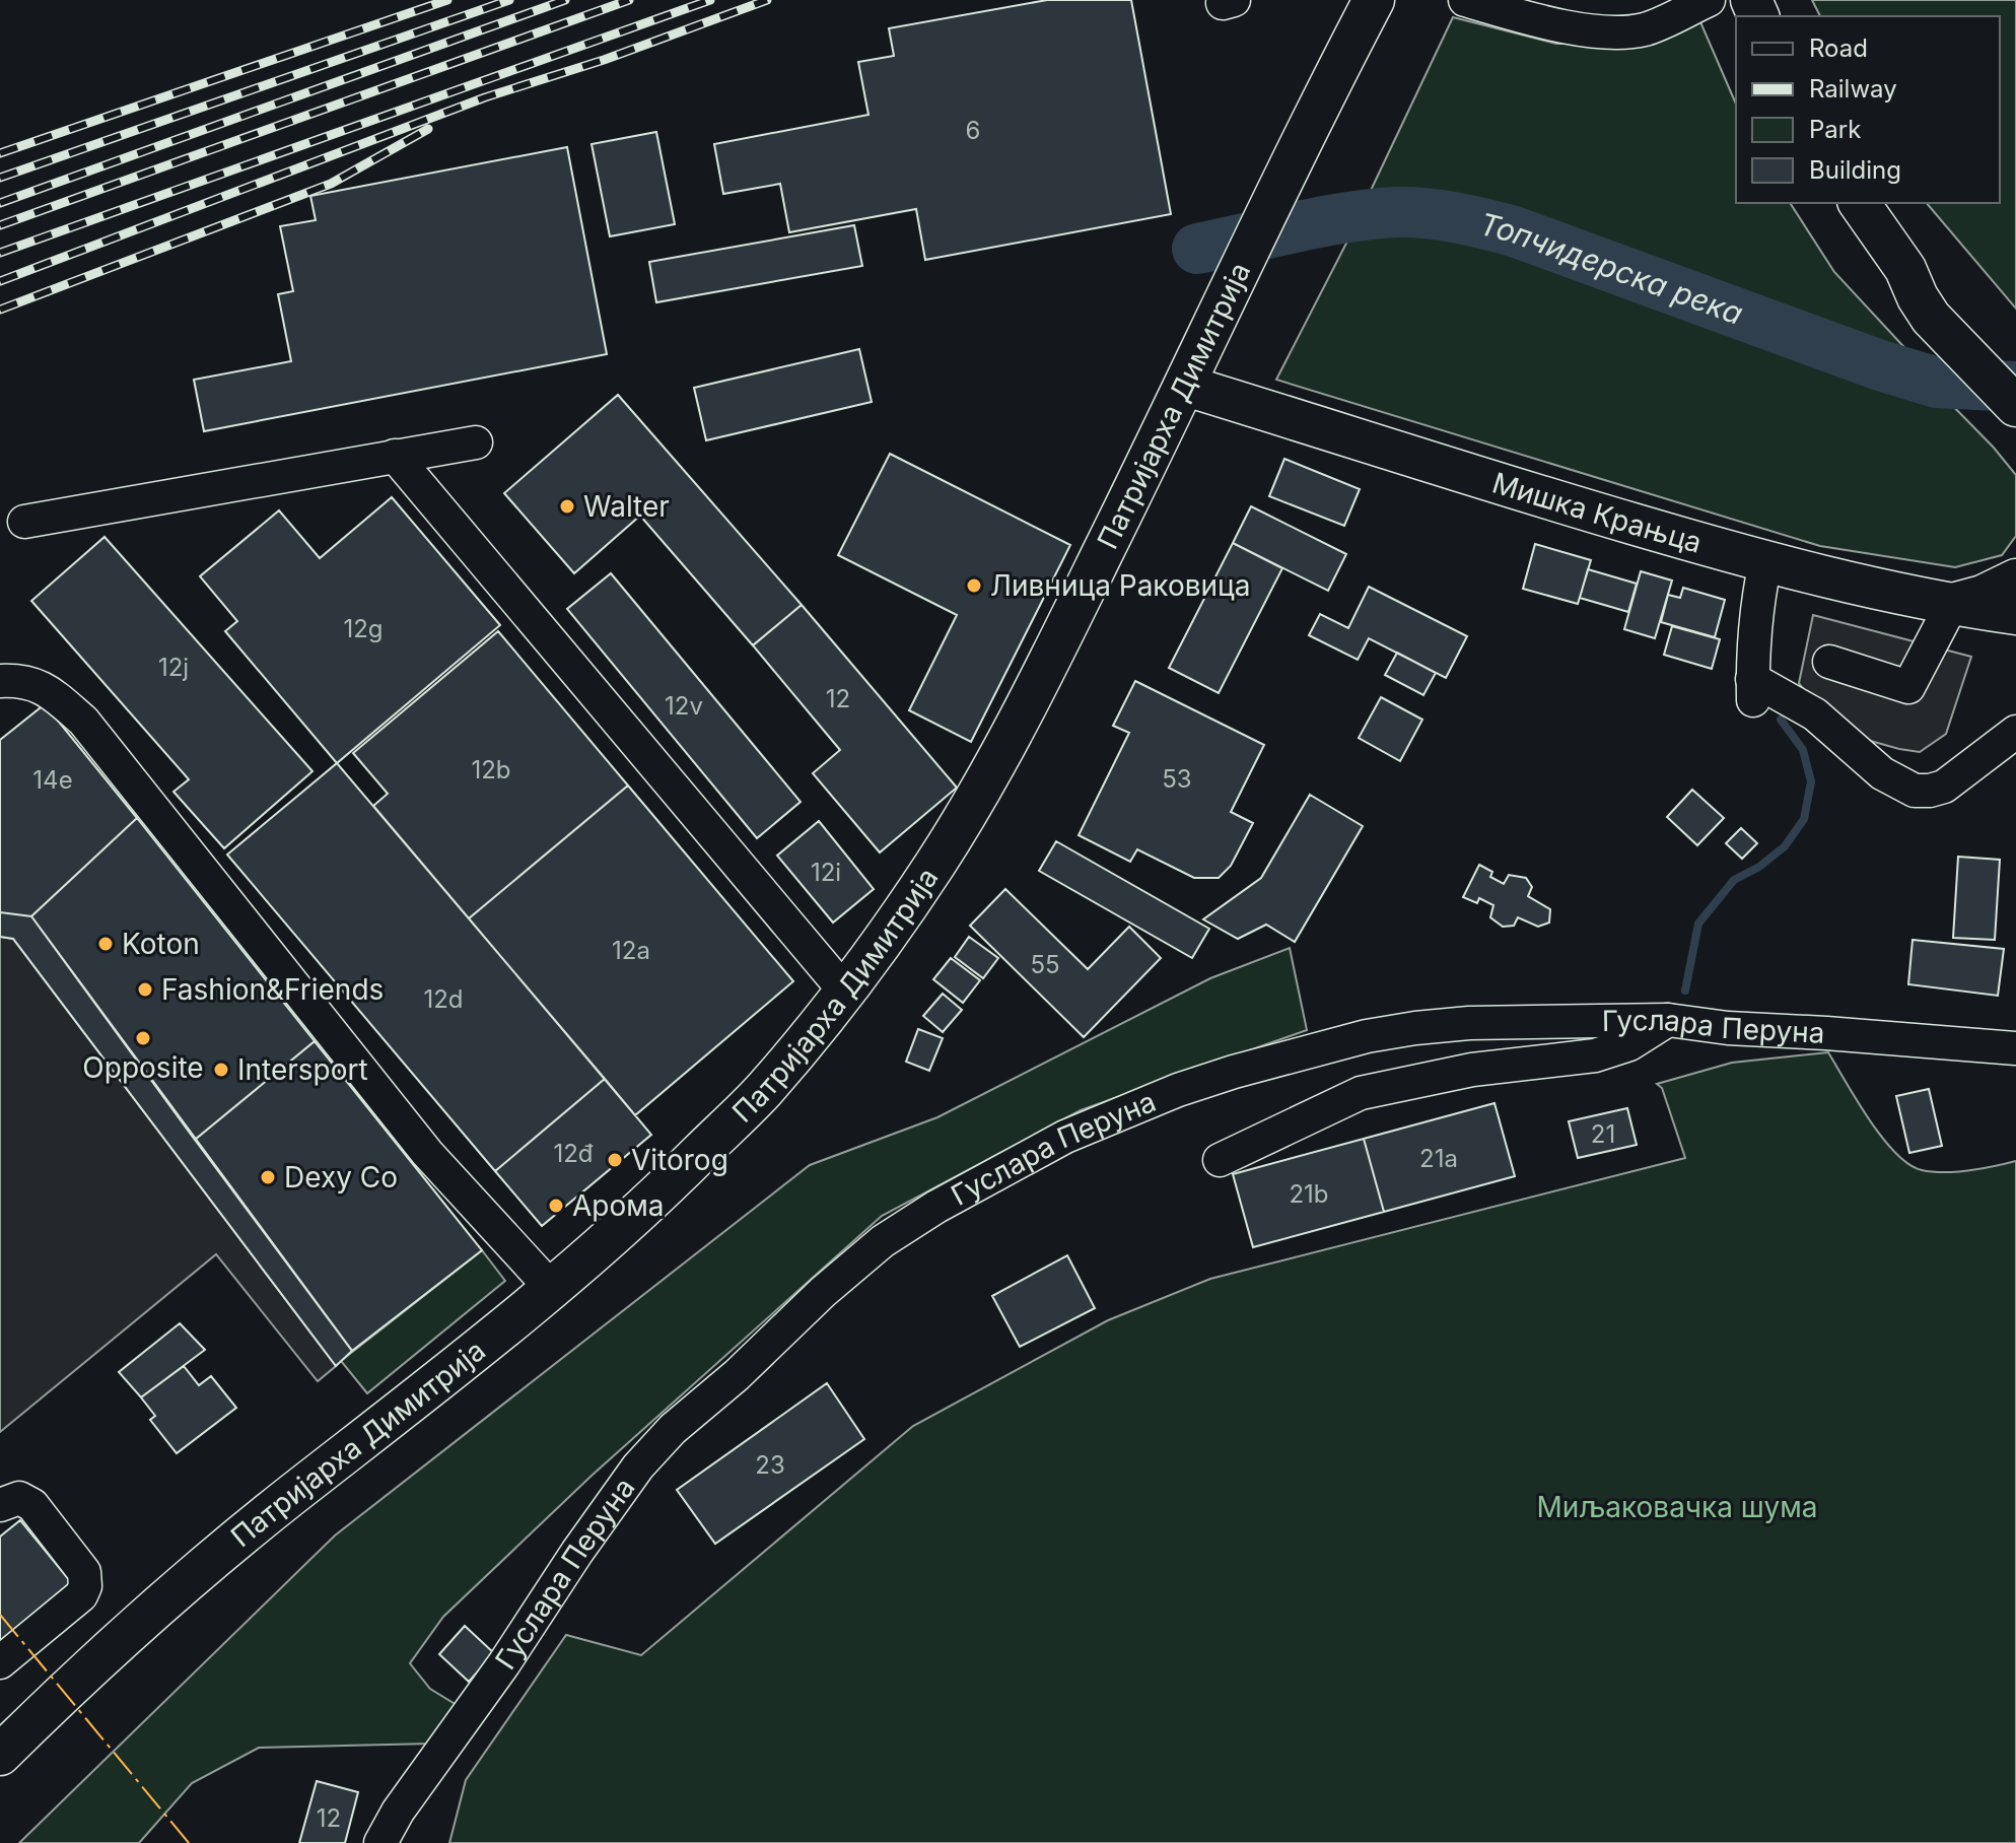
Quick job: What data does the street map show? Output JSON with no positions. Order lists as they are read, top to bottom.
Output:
{
  "streets": {
    "main road": ["Патријарха Димитрија", "Мишка Крањца"],
    "street": ["Гуслара Перуна"]
  },
  "crossings": [
    ["Патријарха Димитрија", "Мишка Крањца"]
  ],
  "water": ["Топчидерска река"],
  "parks": ["Миљаковачка шума"],
  "places": [
    "Walter",
    "Ливница Раковица",
    "Koton",
    "Fashion&Friends",
    "Opposite",
    "Intersport",
    "Vitorog",
    "Dexy Co",
    "Арома"
  ],
  "house_numbers": [
    "6",
    "12g",
    "12j",
    "12",
    "12v",
    "12b",
    "53",
    "14e",
    "12i",
    "12a",
    "55",
    "12d",
    "21",
    "12đ",
    "21a",
    "21b",
    "23",
    "12"
  ],
  "legend": [
    "Road",
    "Railway",
    "Park",
    "Building"
  ]
}
